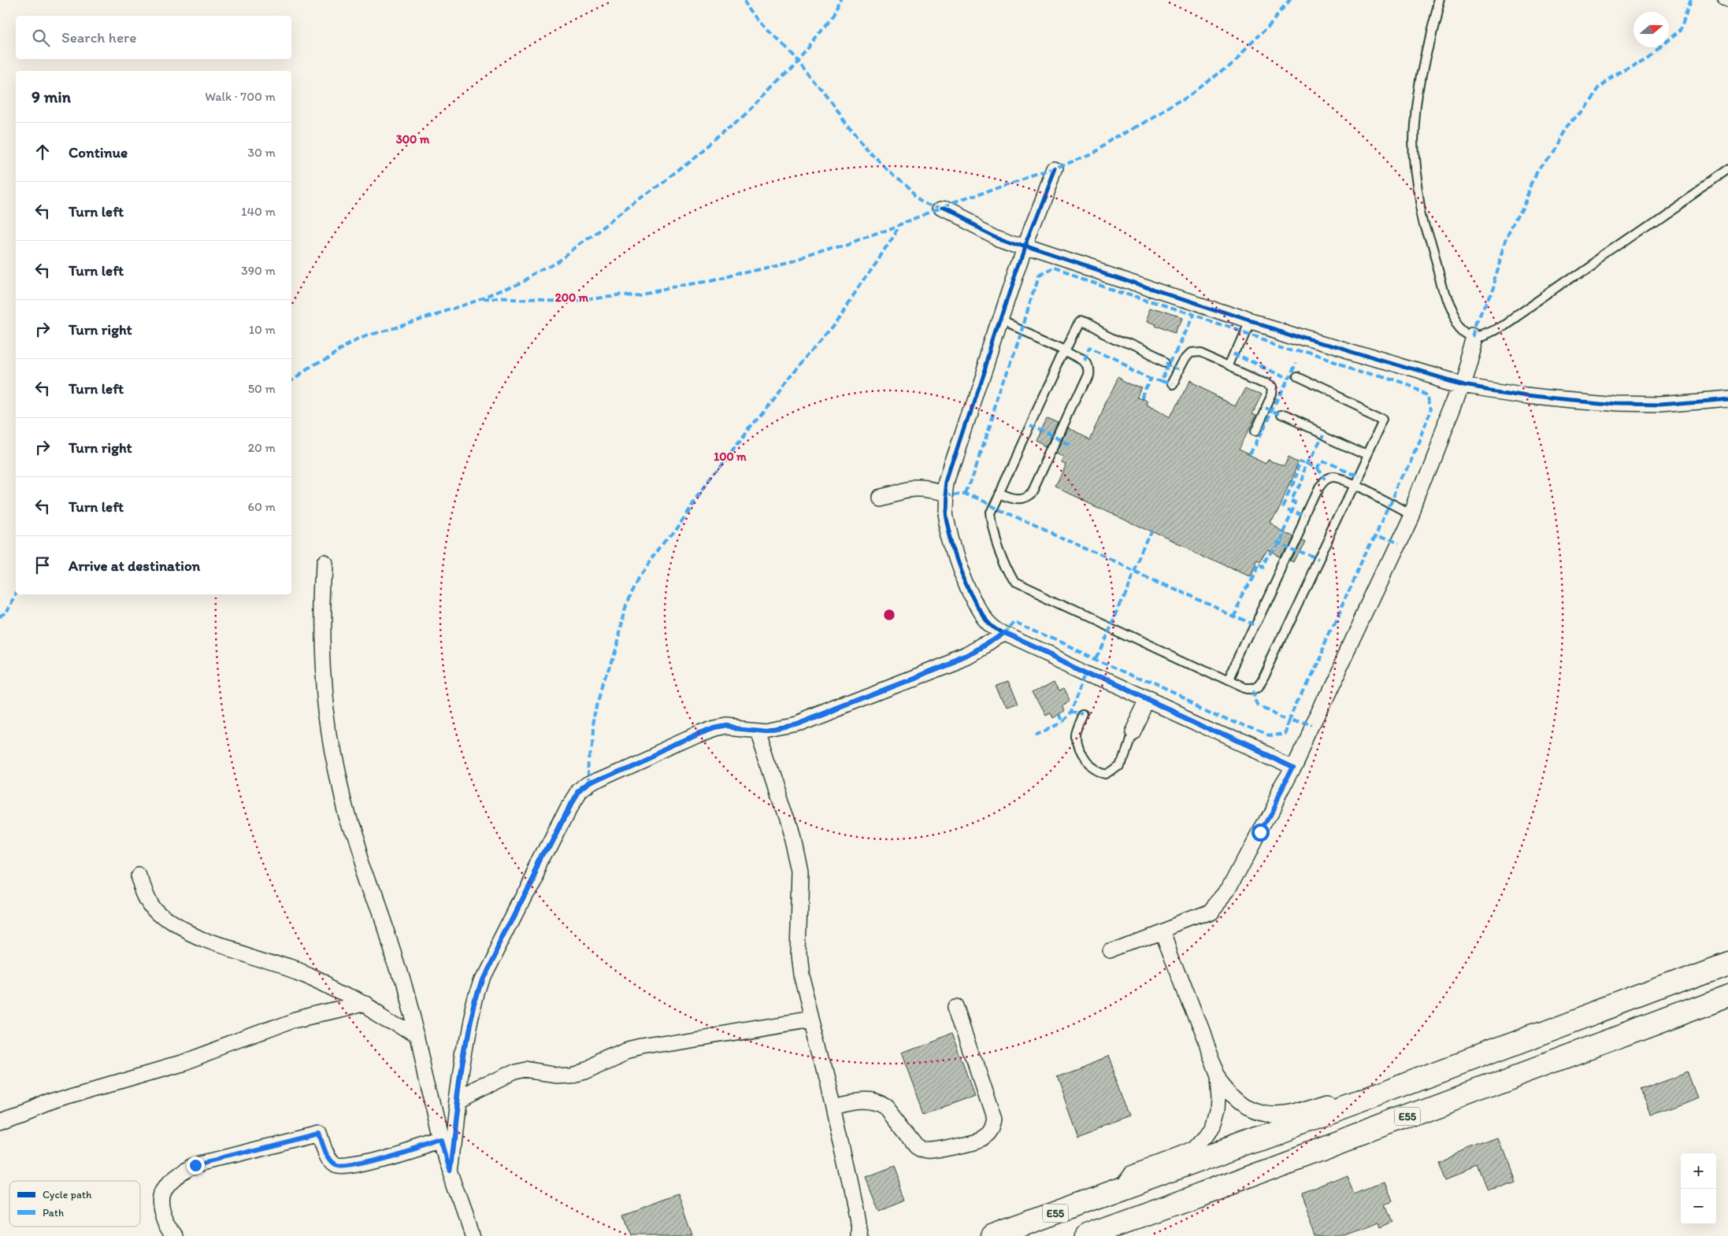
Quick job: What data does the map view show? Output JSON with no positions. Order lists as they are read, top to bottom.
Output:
{
  "streets": {
    "highway": ["E55"]
  },
  "legend": ["Cycle path", "Path"],
  "north": "right",
  "page": {
    "search": "Search here",
    "heading": ["9 min", "Walk · 700 m"],
    "list": [
      ["Continue", "30 m"],
      ["Turn left", "140 m"],
      ["Turn left", "390 m"],
      ["Turn right", "10 m"],
      ["Turn left", "50 m"],
      ["Turn right", "20 m"],
      ["Turn left", "60 m"],
      "Arrive at destination"
    ],
    "map_buttons": ["+", "−"]
  },
  "rings": ["300 m", "200 m", "100 m"]
}
